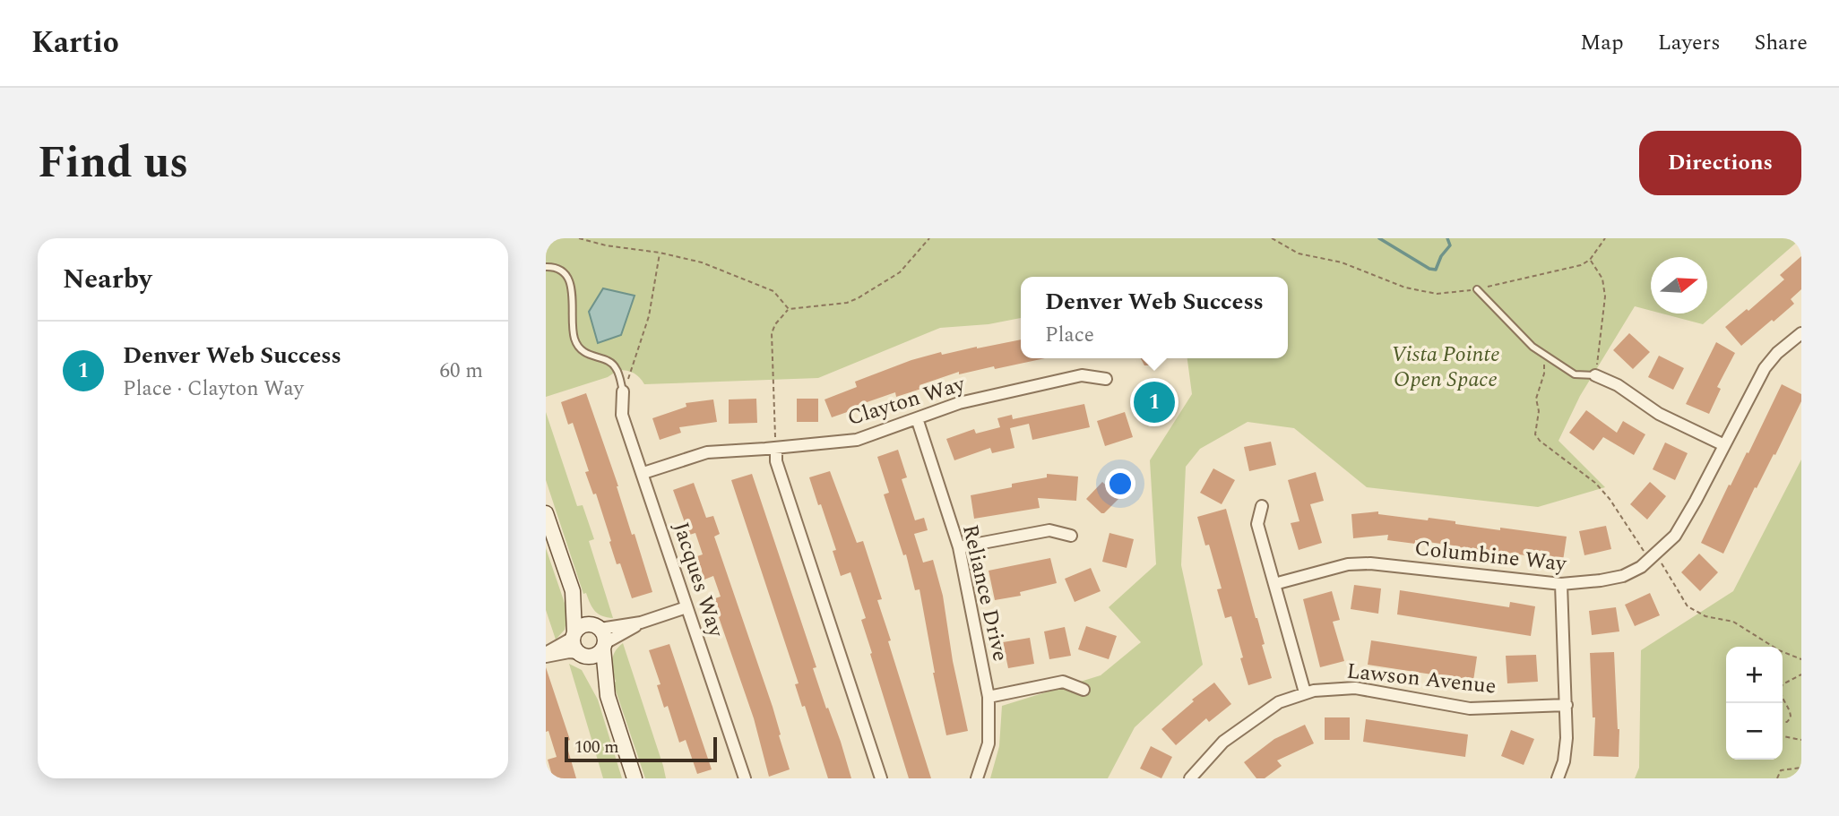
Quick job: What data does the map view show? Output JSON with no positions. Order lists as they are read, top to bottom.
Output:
{
  "streets": {
    "street": [
      "Clayton Way",
      "Columbine Way",
      "Jacques Way",
      "Reliance Drive",
      "Lawson Avenue"
    ]
  },
  "crossings": [
    ["Clayton Way", "Jacques Way"],
    ["Clayton Way", "Reliance Drive"]
  ],
  "parks": ["Vista Pointe Open Space"],
  "scale_bar": "100 m",
  "north": "right",
  "page": {
    "header": "Kartio",
    "nav": ["Map", "Layers", "Share"],
    "title": "Find us",
    "buttons": "Directions",
    "heading": "Nearby",
    "popup": ["Denver Web Success", "Place"],
    "list": [
      {
        "mark": "1",
        "name": "Denver Web Success",
        "note": "Place · Clayton Way",
        "value": "60 m"
      }
    ],
    "pins": "1",
    "map_buttons": ["+", "−"],
    "scale": "100 m"
  }
}
